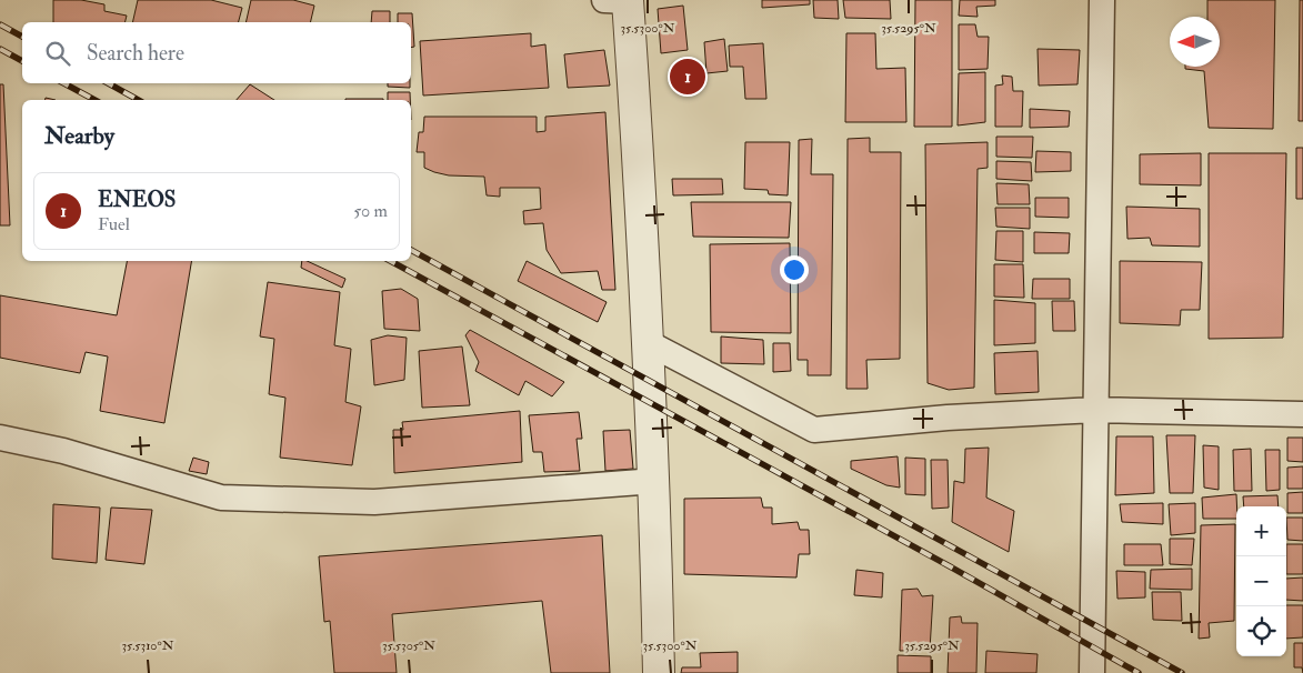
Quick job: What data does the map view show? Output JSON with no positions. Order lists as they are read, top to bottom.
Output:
{
  "north": "left",
  "page": {
    "search": "Search here",
    "pins": "1",
    "heading": "Nearby",
    "list": [
      {
        "mark": "1",
        "name": "ENEOS",
        "note": "Fuel",
        "value": "50 m"
      }
    ],
    "map_buttons": ["+", "−"]
  },
  "coordinates": [
    "35.5300°N",
    "35.5295°N",
    "35.5310°N",
    "35.5305°N"
  ]
}
